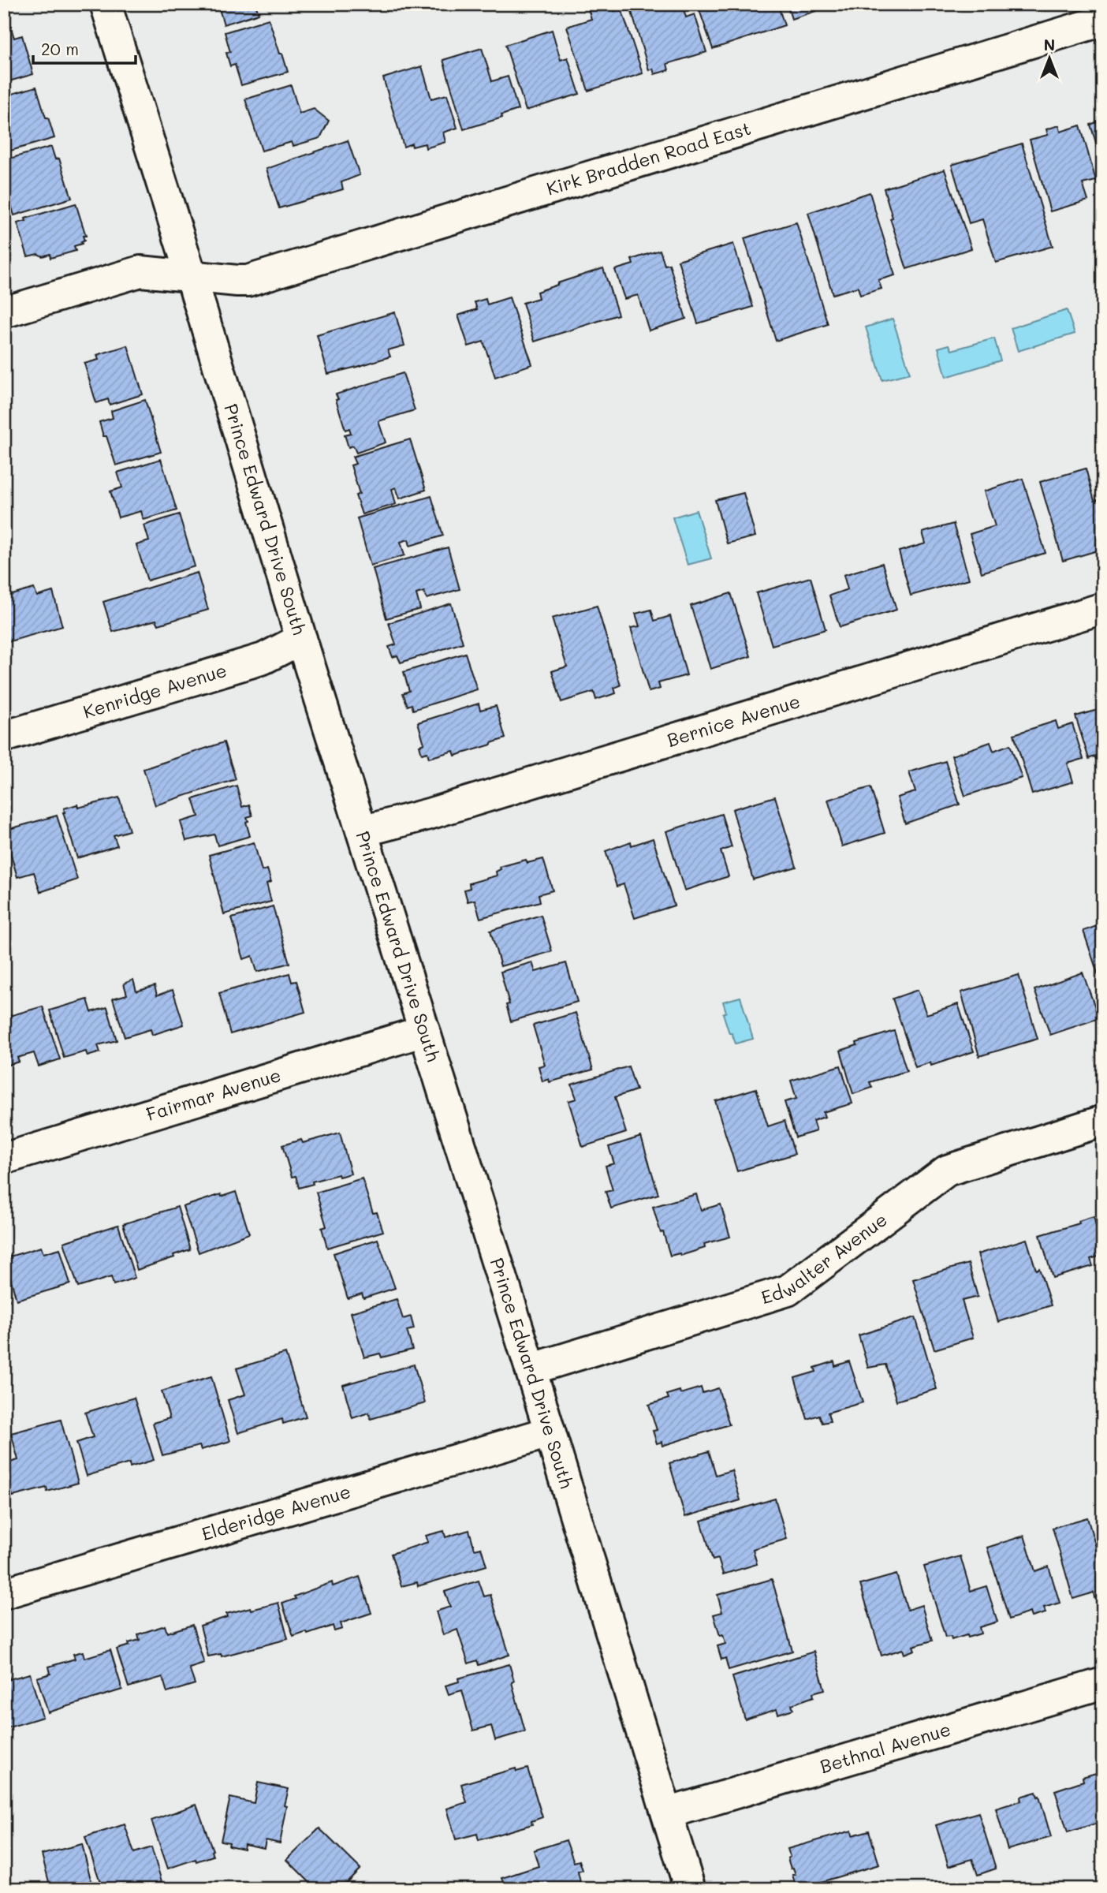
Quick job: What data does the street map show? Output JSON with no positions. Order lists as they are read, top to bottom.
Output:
{
  "streets": {
    "street": [
      "Kirk Bradden Road East",
      "Prince Edward Drive South",
      "Kenridge Avenue",
      "Bernice Avenue",
      "Fairmar Avenue",
      "Edwalter Avenue",
      "Elderidge Avenue",
      "Bethnal Avenue"
    ]
  },
  "crossings": [
    ["Kirk Bradden Road East", "Prince Edward Drive South"],
    ["Prince Edward Drive South", "Kenridge Avenue"],
    ["Prince Edward Drive South", "Bernice Avenue"],
    ["Prince Edward Drive South", "Fairmar Avenue"],
    ["Prince Edward Drive South", "Edwalter Avenue"],
    ["Prince Edward Drive South", "Elderidge Avenue"],
    ["Prince Edward Drive South", "Bethnal Avenue"]
  ],
  "scale_bar": "20 m",
  "north": "top"
}
